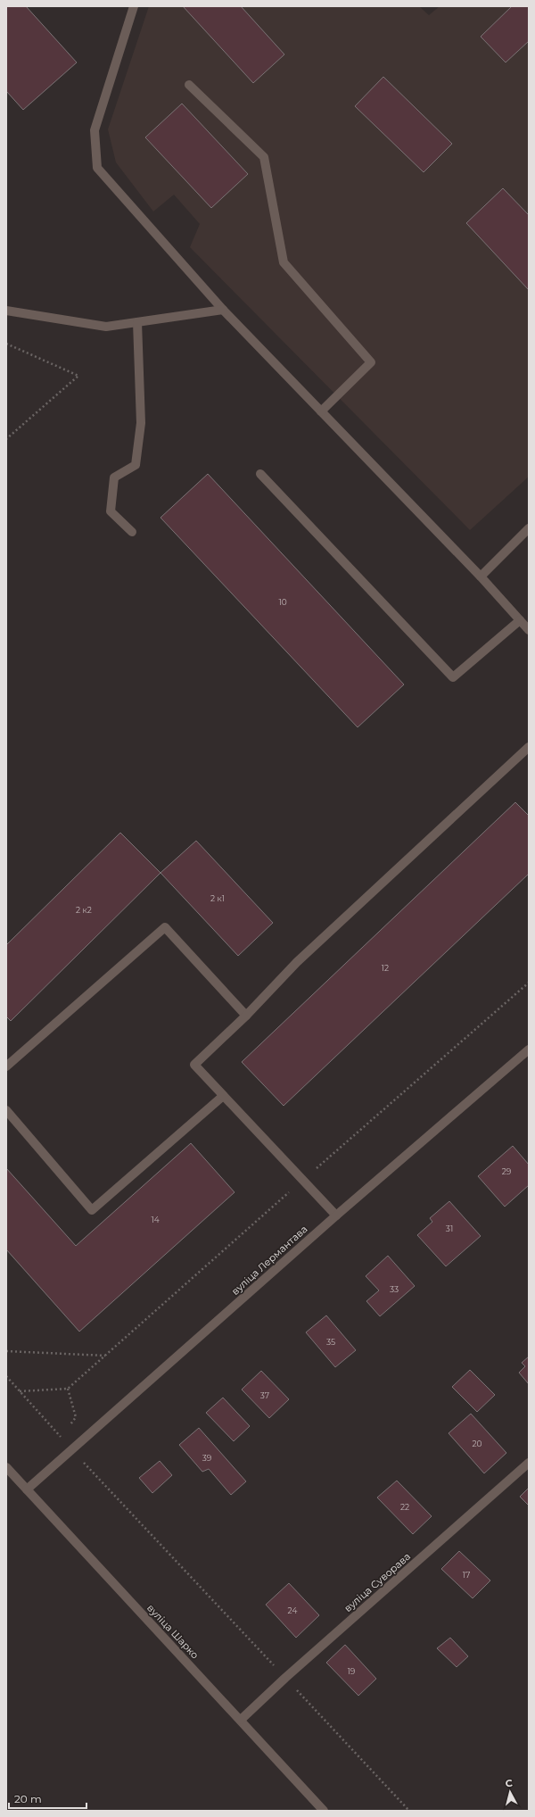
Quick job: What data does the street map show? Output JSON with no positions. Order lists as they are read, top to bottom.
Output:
{
  "streets": {
    "street": ["вуліца Лермантава", "вуліца Суворава", "вуліца Шарко"]
  },
  "crossings": [
    ["вуліца Лермантава", "вуліца Шарко"],
    ["вуліца Суворава", "вуліца Шарко"]
  ],
  "house_numbers": [
    "10",
    "2 к1",
    "2 к2",
    "12",
    "29",
    "14",
    "31",
    "33",
    "35",
    "37",
    "20",
    "39",
    "22",
    "17",
    "24",
    "19"
  ],
  "scale_bar": "20 m",
  "north": "top"
}
